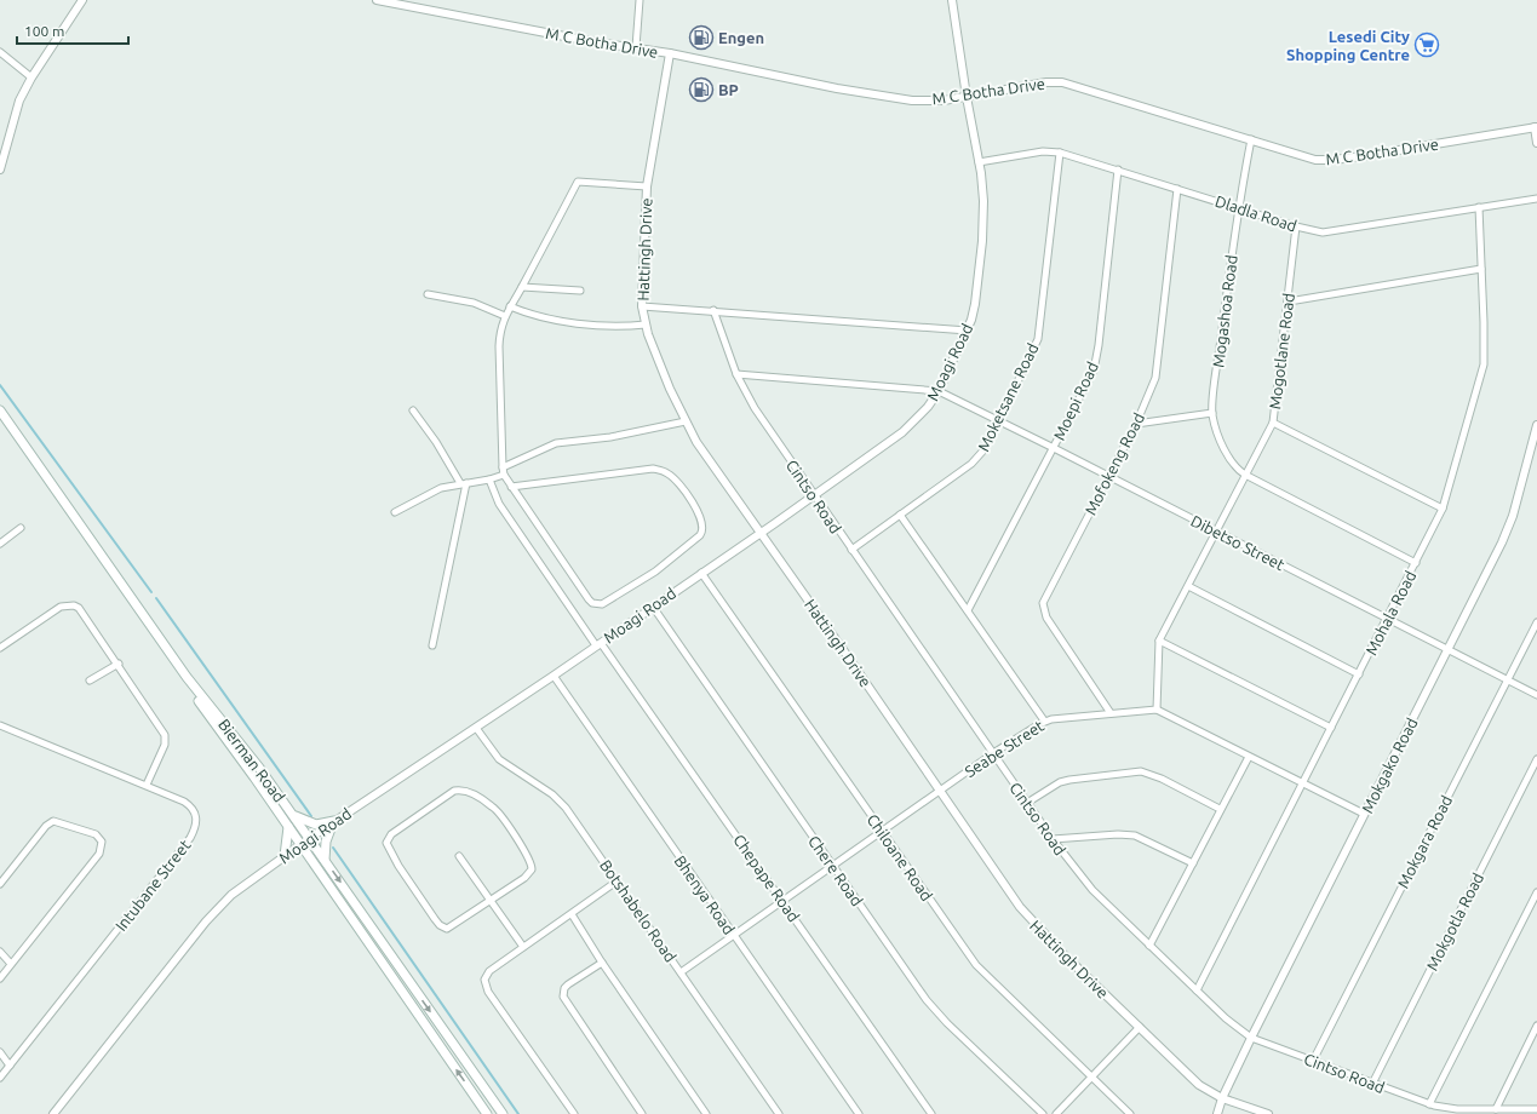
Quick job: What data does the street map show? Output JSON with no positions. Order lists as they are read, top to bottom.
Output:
{
  "streets": {
    "main road": ["Bierman Road"],
    "street": [
      "M C Botha Drive",
      "Dladla Road",
      "Hattingh Drive",
      "Mogashoa Road",
      "Mogotlane Road",
      "Moagi Road",
      "Moketsane Road",
      "Moepi Road",
      "Mofokeng Road",
      "Cintso Road",
      "Dibetso Street",
      "Mohala Road",
      "Seabe Street",
      "Mokgako Road",
      "Mokgara Road",
      "Chiloane Road",
      "Chere Road",
      "Chepape Road",
      "Intubane Street",
      "Bhenya Road",
      "Botshabelo Road",
      "Mokgotla Road"
    ]
  },
  "crossings": [
    ["M C Botha Drive", "Hattingh Drive"],
    ["M C Botha Drive", "Mogashoa Road"],
    ["M C Botha Drive", "Moagi Road"],
    ["Dladla Road", "Mogashoa Road"],
    ["Dladla Road", "Mogotlane Road"],
    ["Dladla Road", "Moagi Road"],
    ["Dladla Road", "Moketsane Road"],
    ["Dladla Road", "Moepi Road"],
    ["Dladla Road", "Mofokeng Road"],
    ["Dladla Road", "Mohala Road"],
    ["Hattingh Drive", "Moagi Road"],
    ["Hattingh Drive", "Seabe Street"],
    ["Hattingh Drive", "Mokgako Road"],
    ["Mogashoa Road", "Mogotlane Road"],
    ["Mogotlane Road", "Dibetso Street"],
    ["Mogotlane Road", "Seabe Street"],
    ["Moagi Road", "Cintso Road"],
    ["Moagi Road", "Dibetso Street"],
    ["Moagi Road", "Bierman Road"],
    ["Moagi Road", "Chiloane Road"],
    ["Moagi Road", "Chere Road"],
    ["Moagi Road", "Chepape Road"],
    ["Moagi Road", "Bhenya Road"],
    ["Moagi Road", "Botshabelo Road"],
    ["Moketsane Road", "Cintso Road"],
    ["Moketsane Road", "Dibetso Street"],
    ["Moepi Road", "Dibetso Street"],
    ["Mofokeng Road", "Dibetso Street"],
    ["Mofokeng Road", "Seabe Street"],
    ["Cintso Road", "Mohala Road"],
    ["Cintso Road", "Seabe Street"],
    ["Cintso Road", "Mokgako Road"],
    ["Cintso Road", "Mokgara Road"],
    ["Cintso Road", "Mokgotla Road"],
    ["Dibetso Street", "Mohala Road"],
    ["Dibetso Street", "Mokgako Road"],
    ["Dibetso Street", "Mokgara Road"],
    ["Seabe Street", "Chiloane Road"],
    ["Seabe Street", "Chere Road"],
    ["Seabe Street", "Chepape Road"],
    ["Seabe Street", "Bhenya Road"],
    ["Seabe Street", "Botshabelo Road"]
  ],
  "places": {
    "fuel station": ["Engen", "BP"],
    "supermarket": ["Lesedi City Shopping Centre"]
  },
  "scale_bar": "100 m"
}
